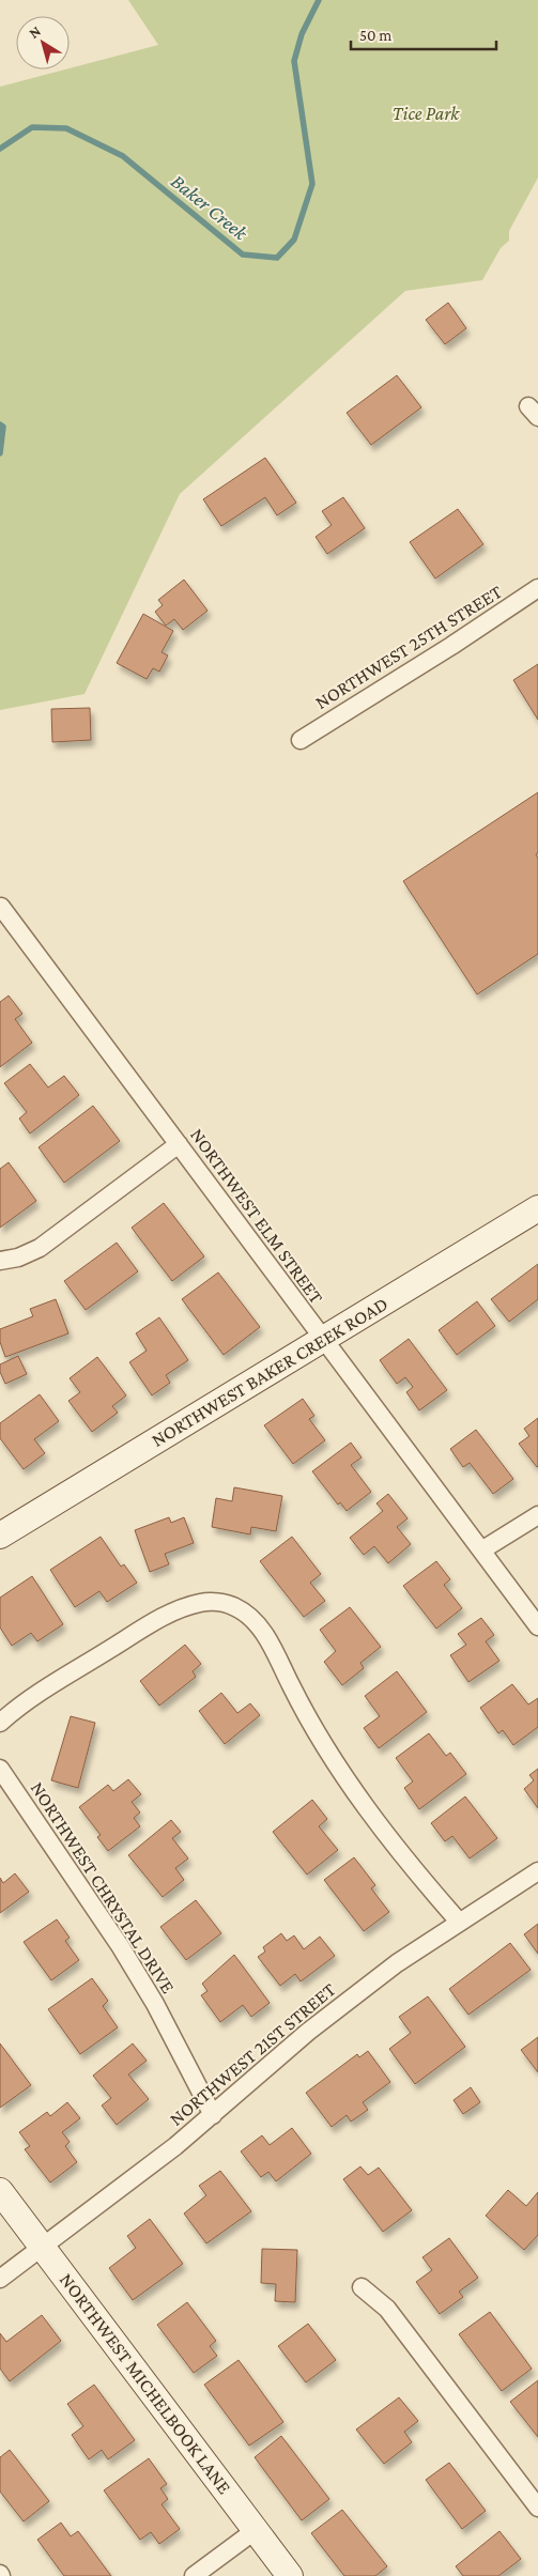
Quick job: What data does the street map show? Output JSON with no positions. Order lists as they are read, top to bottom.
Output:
{
  "streets": {
    "main road": ["NORTHWEST BAKER CREEK ROAD", "NORTHWEST MICHELBOOK LANE"],
    "street": [
      "NORTHWEST 25TH STREET",
      "NORTHWEST ELM STREET",
      "NORTHWEST CHRYSTAL DRIVE",
      "NORTHWEST 21ST STREET"
    ]
  },
  "crossings": [
    ["NORTHWEST ELM STREET", "NORTHWEST BAKER CREEK ROAD"],
    ["NORTHWEST CHRYSTAL DRIVE", "NORTHWEST 21ST STREET"],
    ["NORTHWEST 21ST STREET", "NORTHWEST MICHELBOOK LANE"]
  ],
  "water": ["Baker Creek"],
  "parks": ["Tice Park"],
  "scale_bar": "50 m",
  "north": "top left"
}
